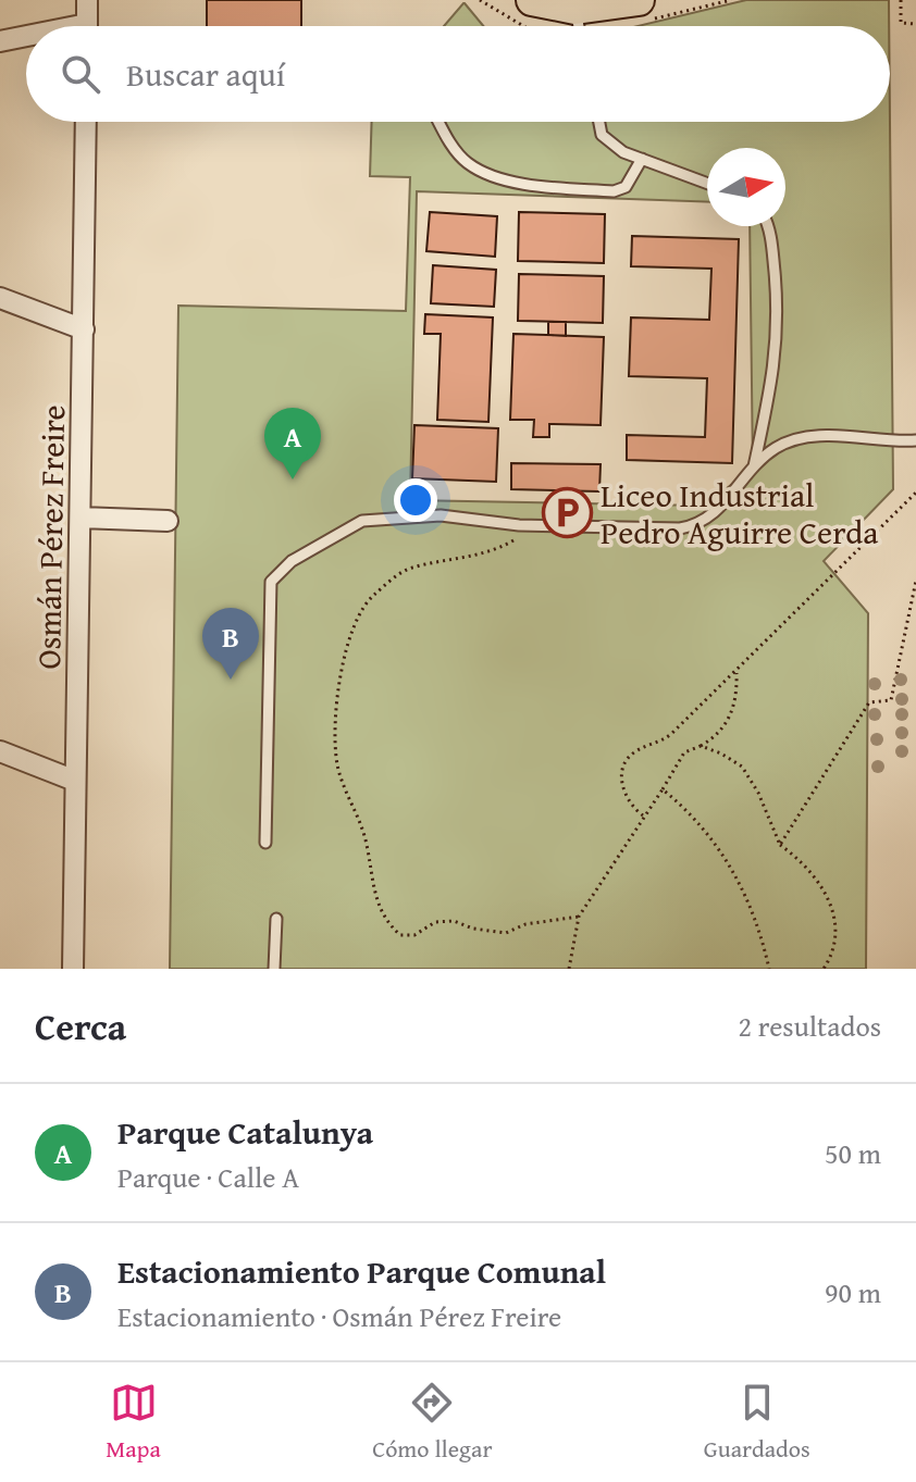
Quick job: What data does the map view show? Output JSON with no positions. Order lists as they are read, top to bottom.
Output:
{
  "streets": {
    "street": ["Osmán Pérez Freire"]
  },
  "places": {
    "parking": ["Liceo Industrial Pedro Aguirre Cerda"]
  },
  "north": "right",
  "page": {
    "search": "Buscar aquí",
    "pins": ["A", "B"],
    "heading": ["Cerca", "2 resultados"],
    "list": [
      {
        "mark": "A",
        "name": "Parque Catalunya",
        "note": "Parque · Calle A",
        "value": "50 m"
      },
      {
        "mark": "B",
        "name": "Estacionamiento Parque Comunal",
        "note": "Estacionamiento · Osmán Pérez Freire",
        "value": "90 m"
      }
    ],
    "nav": ["Mapa", "Cómo llegar", "Guardados"]
  }
}
